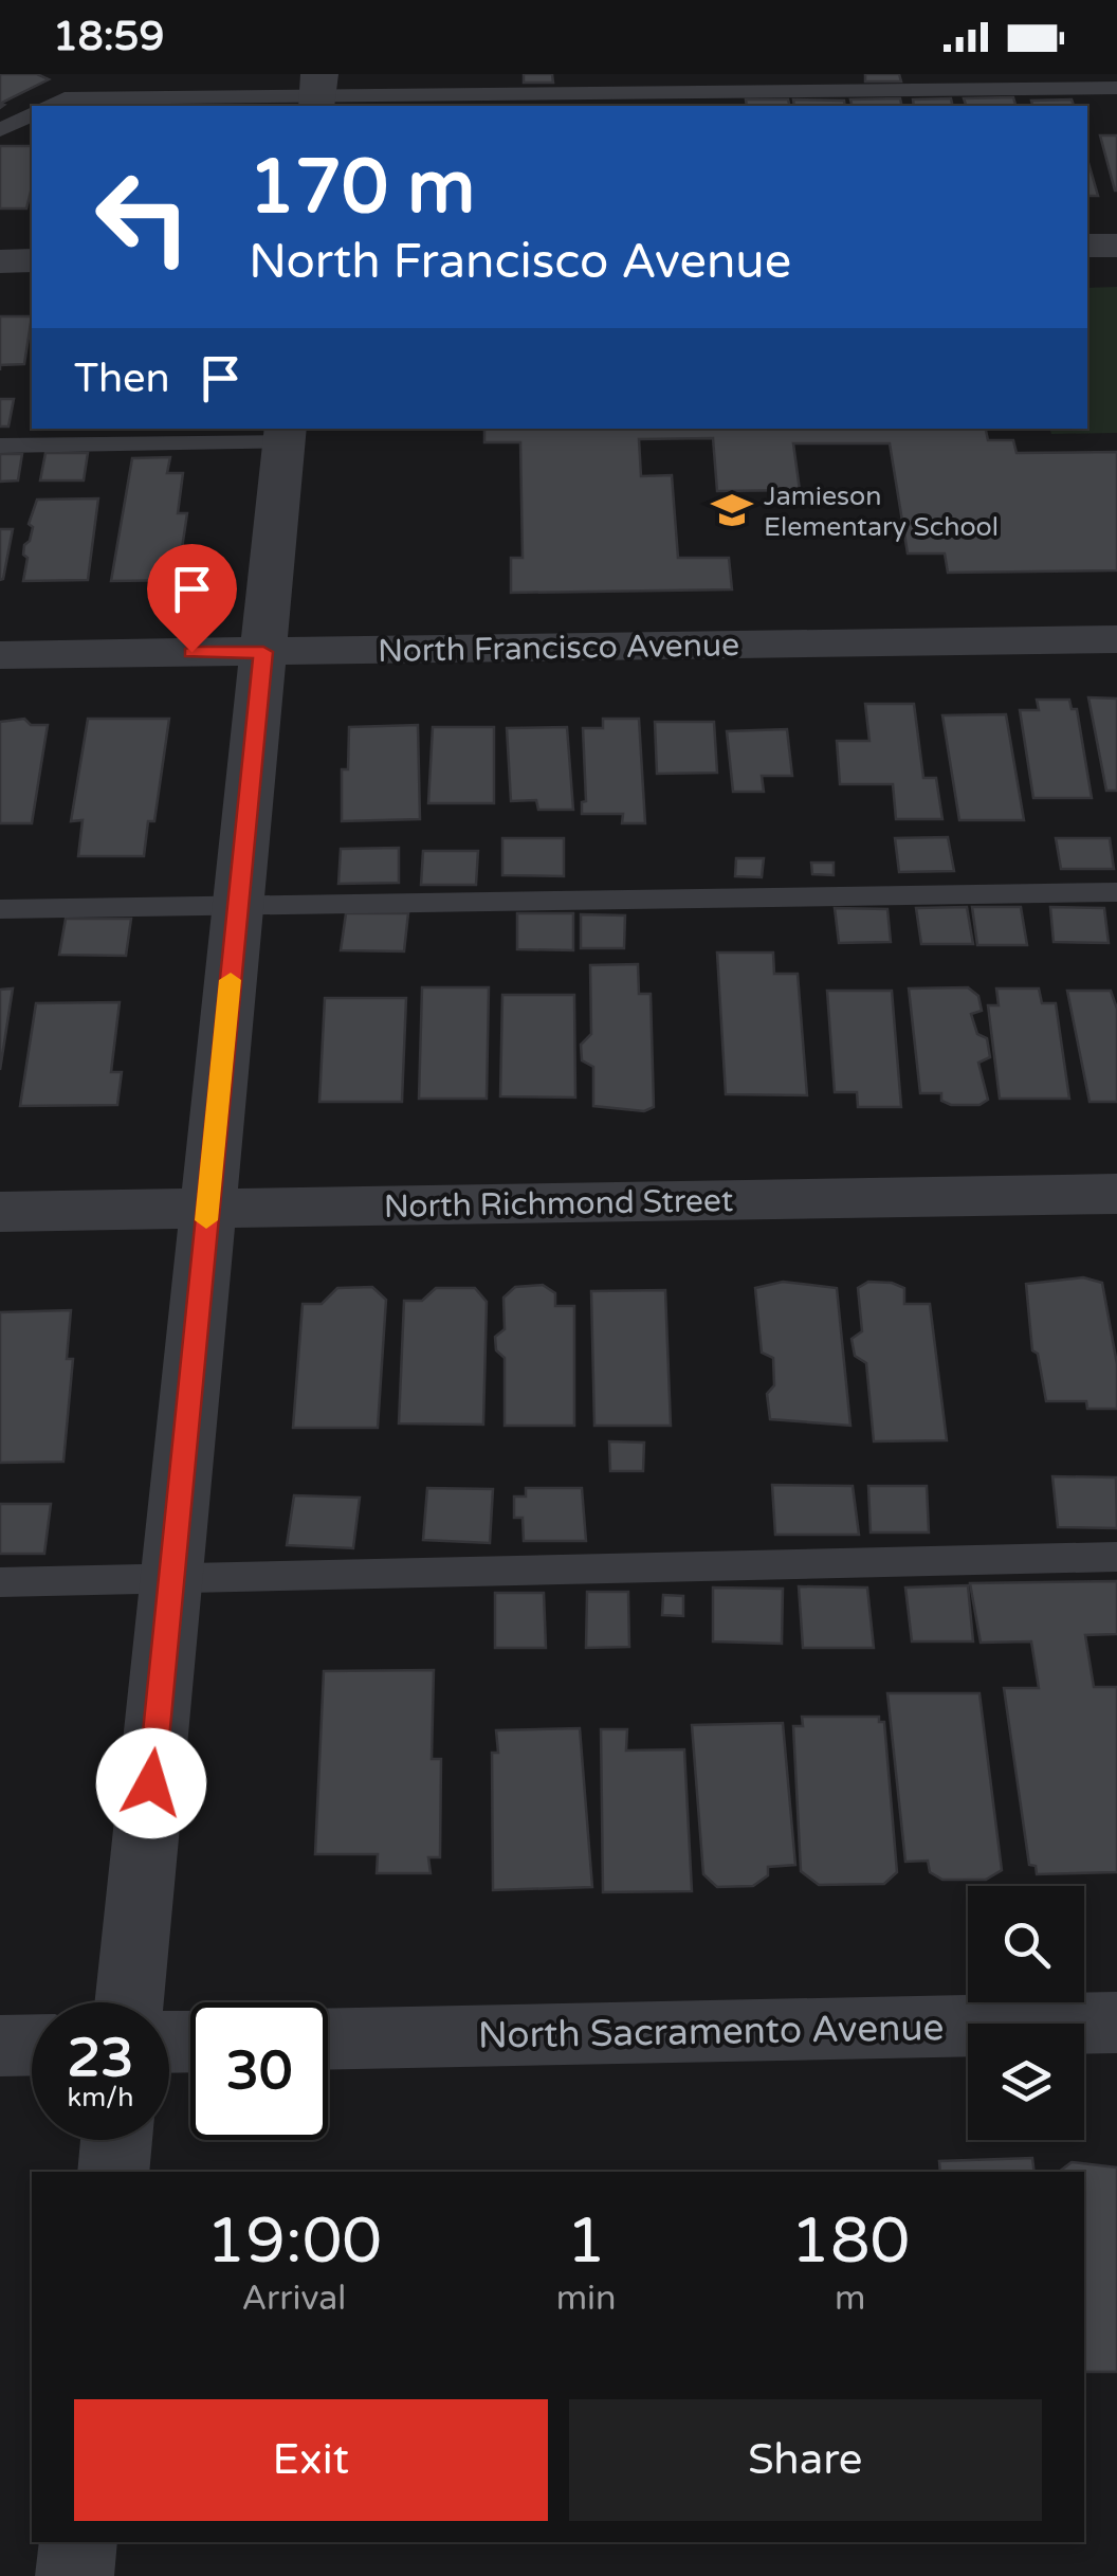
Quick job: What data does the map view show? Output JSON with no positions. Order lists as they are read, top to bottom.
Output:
{
  "streets": {
    "street": ["North Francisco Avenue", "North Richmond Street", "North Sacramento Avenue"]
  },
  "places": {
    "school or university": ["Jamieson Elementary School"]
  },
  "page": {
    "status": "18:59",
    "turn": ["170 m", "North Francisco Avenue"],
    "then": "Then",
    "speed": "23 km/h",
    "limit": "30",
    "eta": [
      "19:00",
      "Arrival",
      "1",
      "min",
      "180",
      "m"
    ],
    "buttons": ["Exit", "Share"]
  }
}
